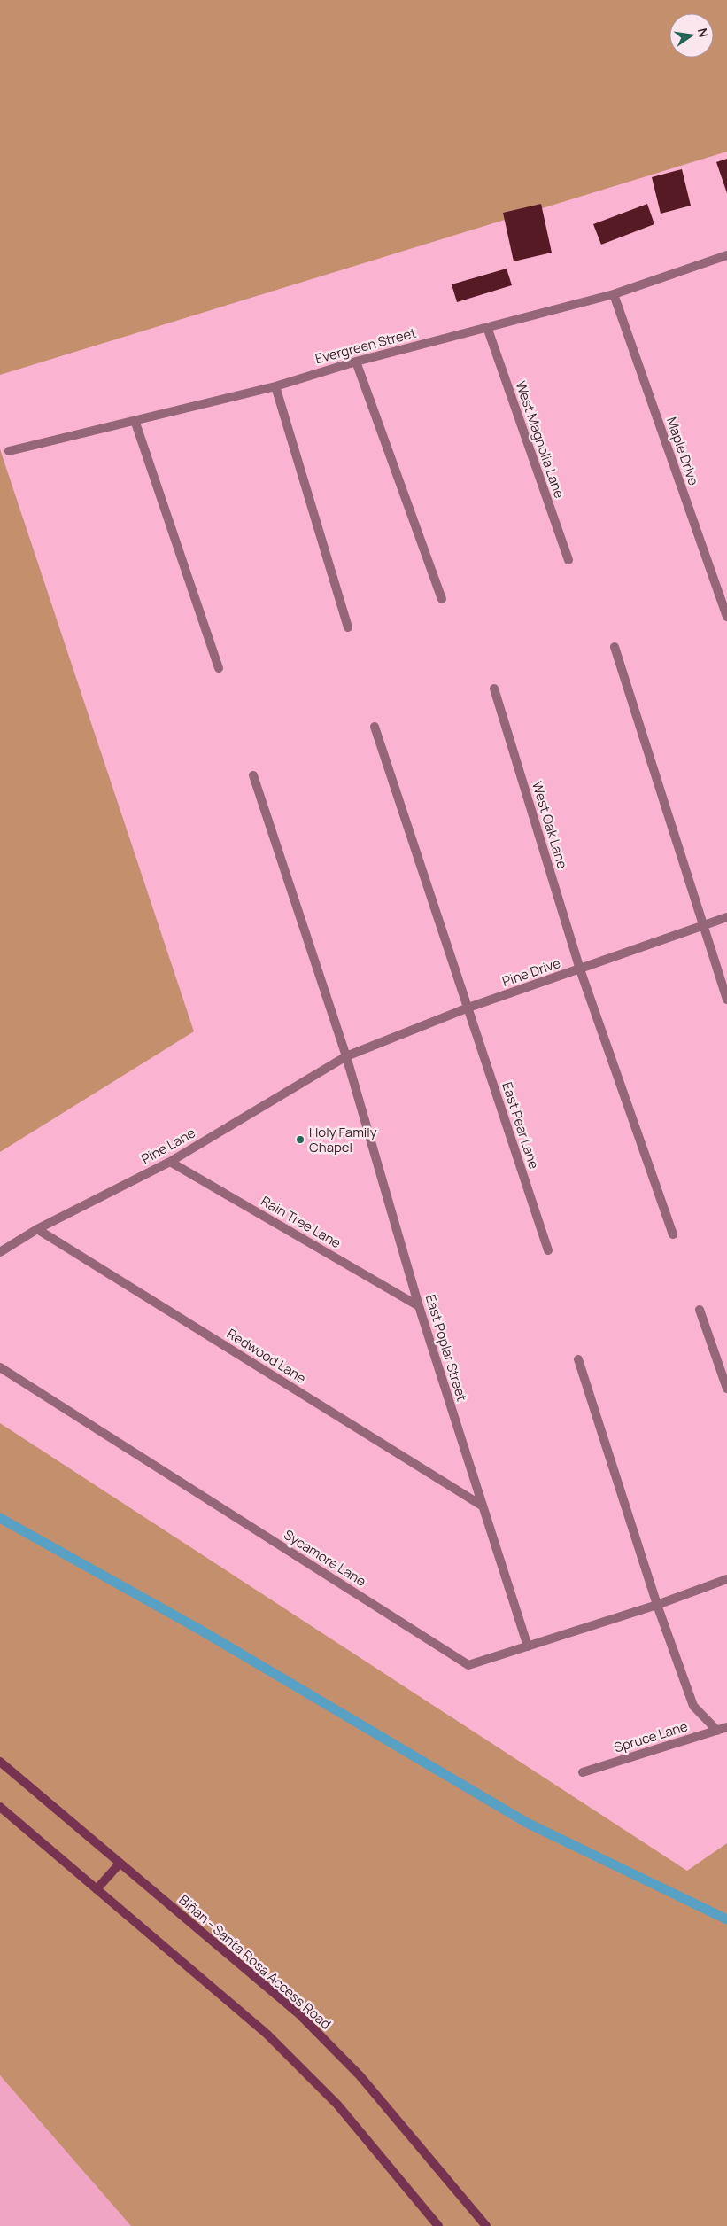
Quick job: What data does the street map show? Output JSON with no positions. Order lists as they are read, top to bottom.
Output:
{
  "streets": {
    "main road": ["Biñan - Santa Rosa Access Road"],
    "street": [
      "Evergreen Street",
      "West Magnolia Lane",
      "Maple Drive",
      "West Oak Lane",
      "Pine Drive",
      "East Pear Lane",
      "Pine Lane",
      "Rain Tree Lane",
      "East Poplar Street",
      "Redwood Lane",
      "Sycamore Lane",
      "Spruce Lane"
    ]
  },
  "crossings": [
    ["Evergreen Street", "West Magnolia Lane"],
    ["Evergreen Street", "Maple Drive"],
    ["West Oak Lane", "Pine Drive"],
    ["Pine Drive", "East Pear Lane"],
    ["Pine Drive", "Pine Lane"],
    ["Pine Drive", "East Poplar Street"],
    ["Pine Lane", "Rain Tree Lane"],
    ["Pine Lane", "East Poplar Street"],
    ["Pine Lane", "Redwood Lane"],
    ["Rain Tree Lane", "East Poplar Street"],
    ["East Poplar Street", "Redwood Lane"],
    ["East Poplar Street", "Sycamore Lane"]
  ],
  "places": ["Holy Family Chapel"],
  "north": "right"
}
